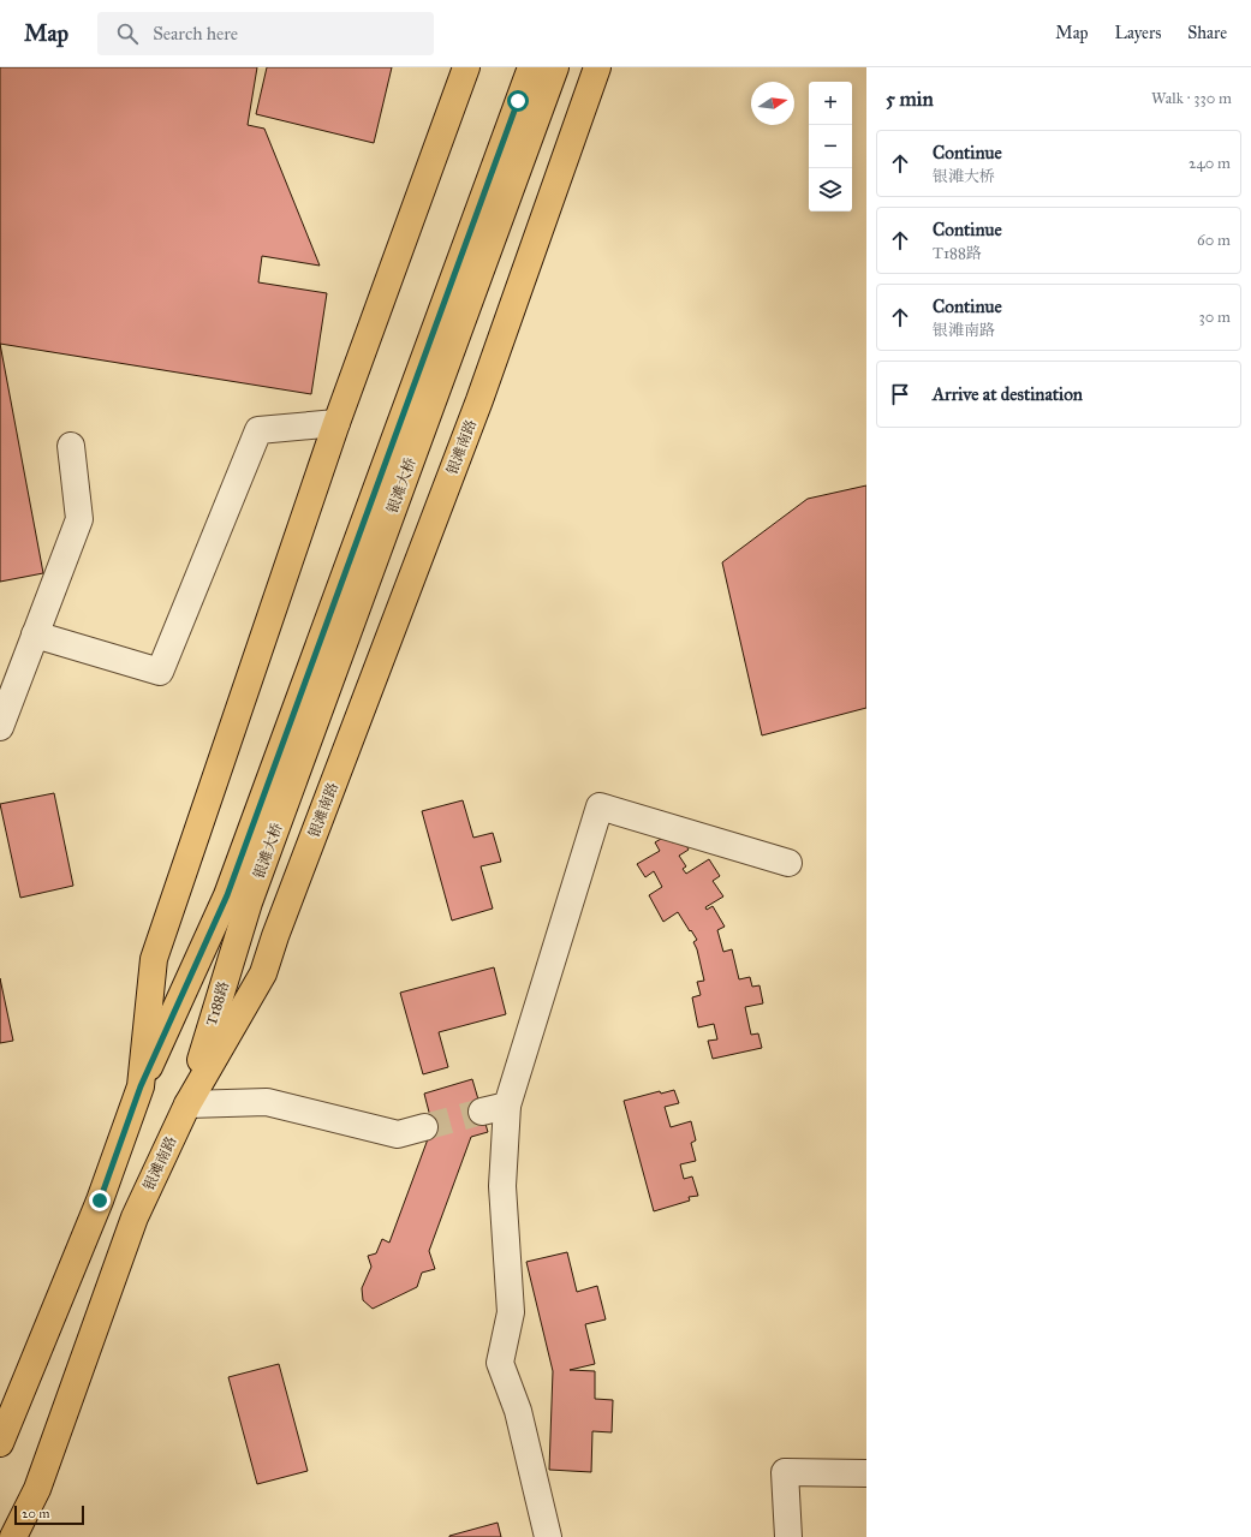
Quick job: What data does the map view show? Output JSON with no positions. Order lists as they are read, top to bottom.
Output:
{
  "streets": {
    "main road": ["银滩南路", "银滩大桥", "T188路"]
  },
  "crossings": [
    ["银滩南路", "T188路"],
    ["银滩大桥", "T188路"]
  ],
  "scale_bar": "20 m",
  "north": "right",
  "page": {
    "header": "Map",
    "search": "Search here",
    "nav": ["Map", "Layers", "Share"],
    "heading": ["5 min", "Walk · 330 m"],
    "map_buttons": ["+", "−"],
    "list": [
      ["Continue", "银滩大桥", "240 m"],
      ["Continue", "T188路", "60 m"],
      ["Continue", "银滩南路", "30 m"],
      "Arrive at destination"
    ],
    "scale": "20 m"
  }
}
